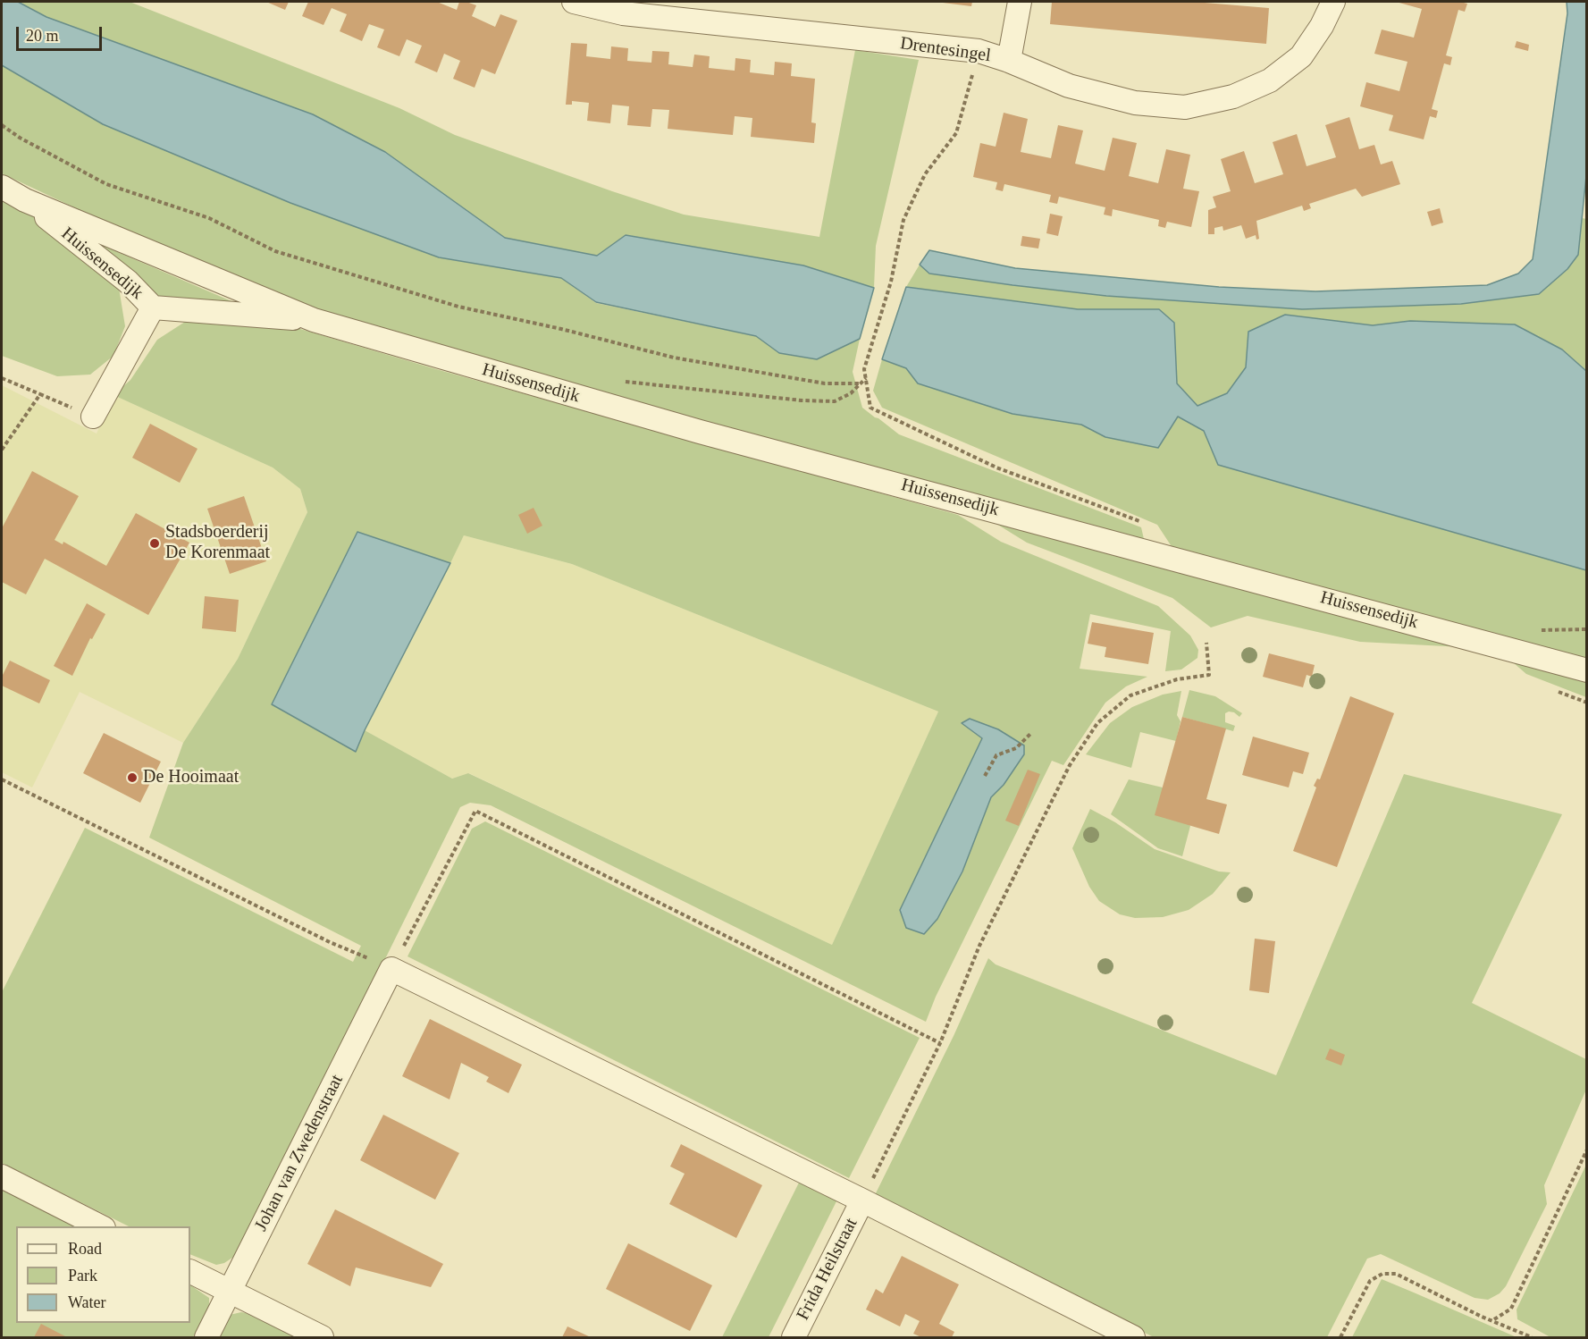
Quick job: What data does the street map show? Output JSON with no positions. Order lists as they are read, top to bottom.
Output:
{
  "streets": {
    "street": [
      "Drentesingel",
      "Huissensedijk",
      "Johan van Zwedenstraat",
      "Frida Heilstraat"
    ]
  },
  "places": ["Stadsboerderij De Korenmaat", "De Hooimaat"],
  "legend": ["Road", "Park", "Water"],
  "scale_bar": "20 m"
}
